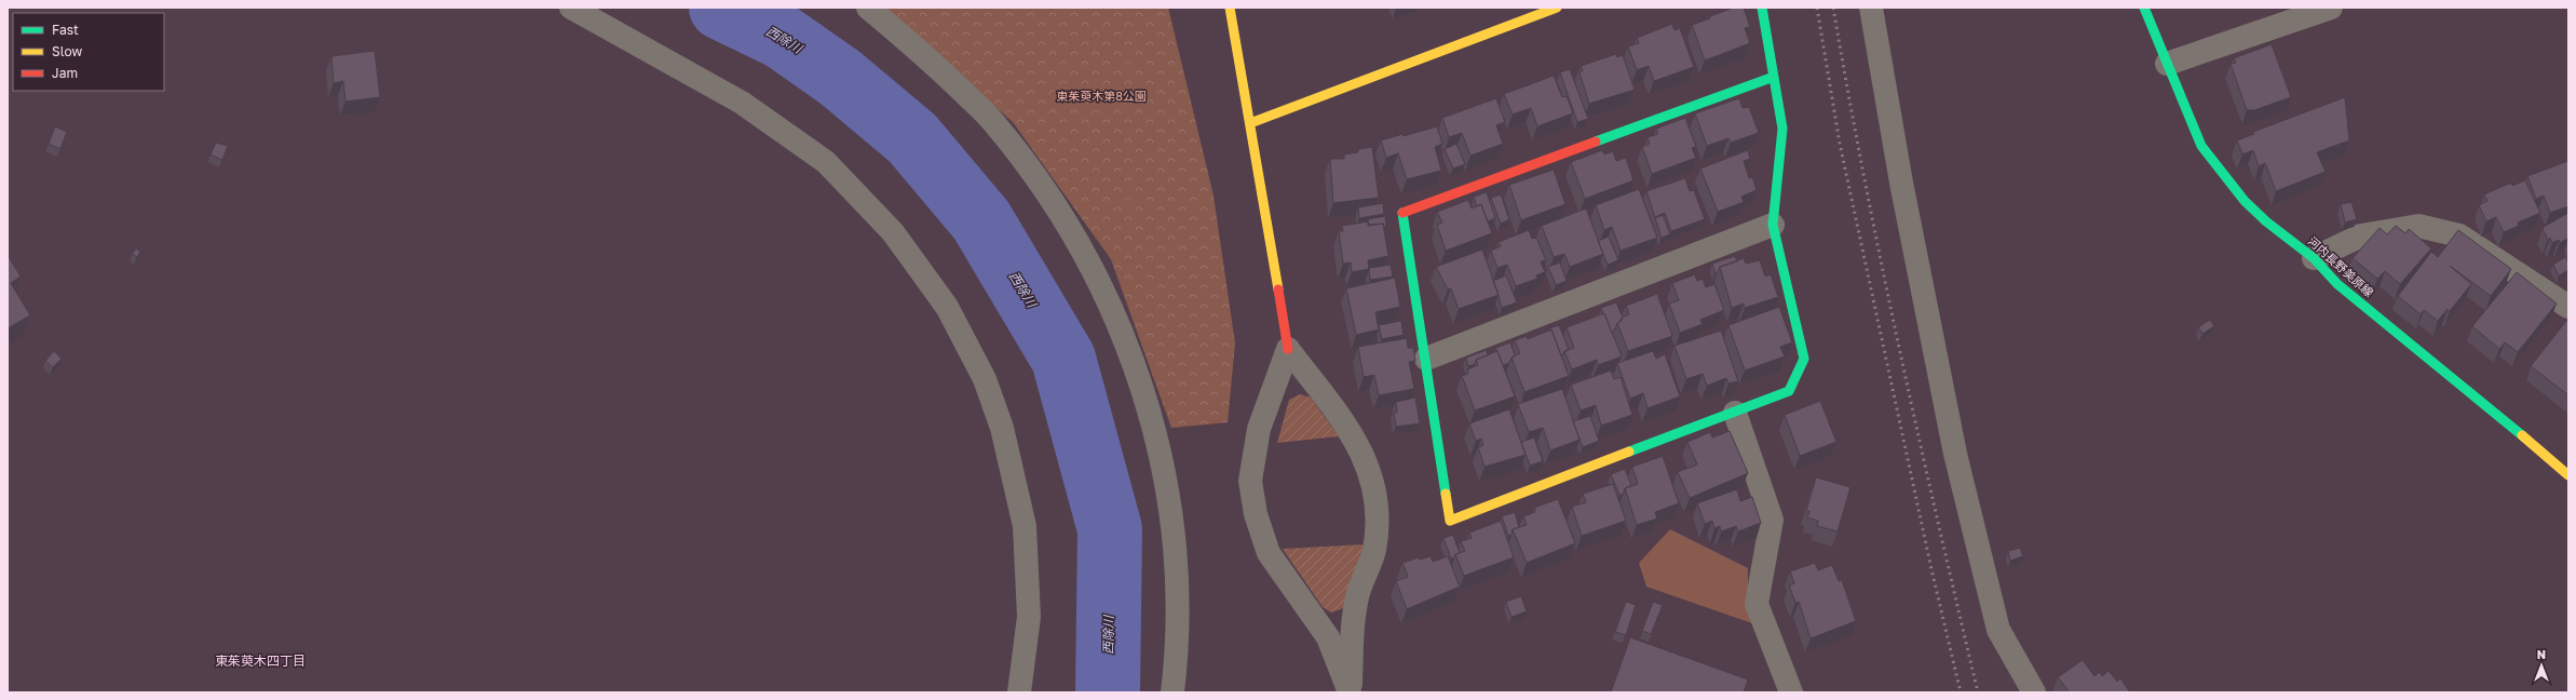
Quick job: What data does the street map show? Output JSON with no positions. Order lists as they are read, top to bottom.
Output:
{
  "streets": {
    "street": ["河内長野美原線"]
  },
  "districts": ["東茱萸木四丁目"],
  "water": ["西除川"],
  "parks": ["東茱萸木第8公園"],
  "legend": ["Fast", "Slow", "Jam"],
  "north": "top"
}
